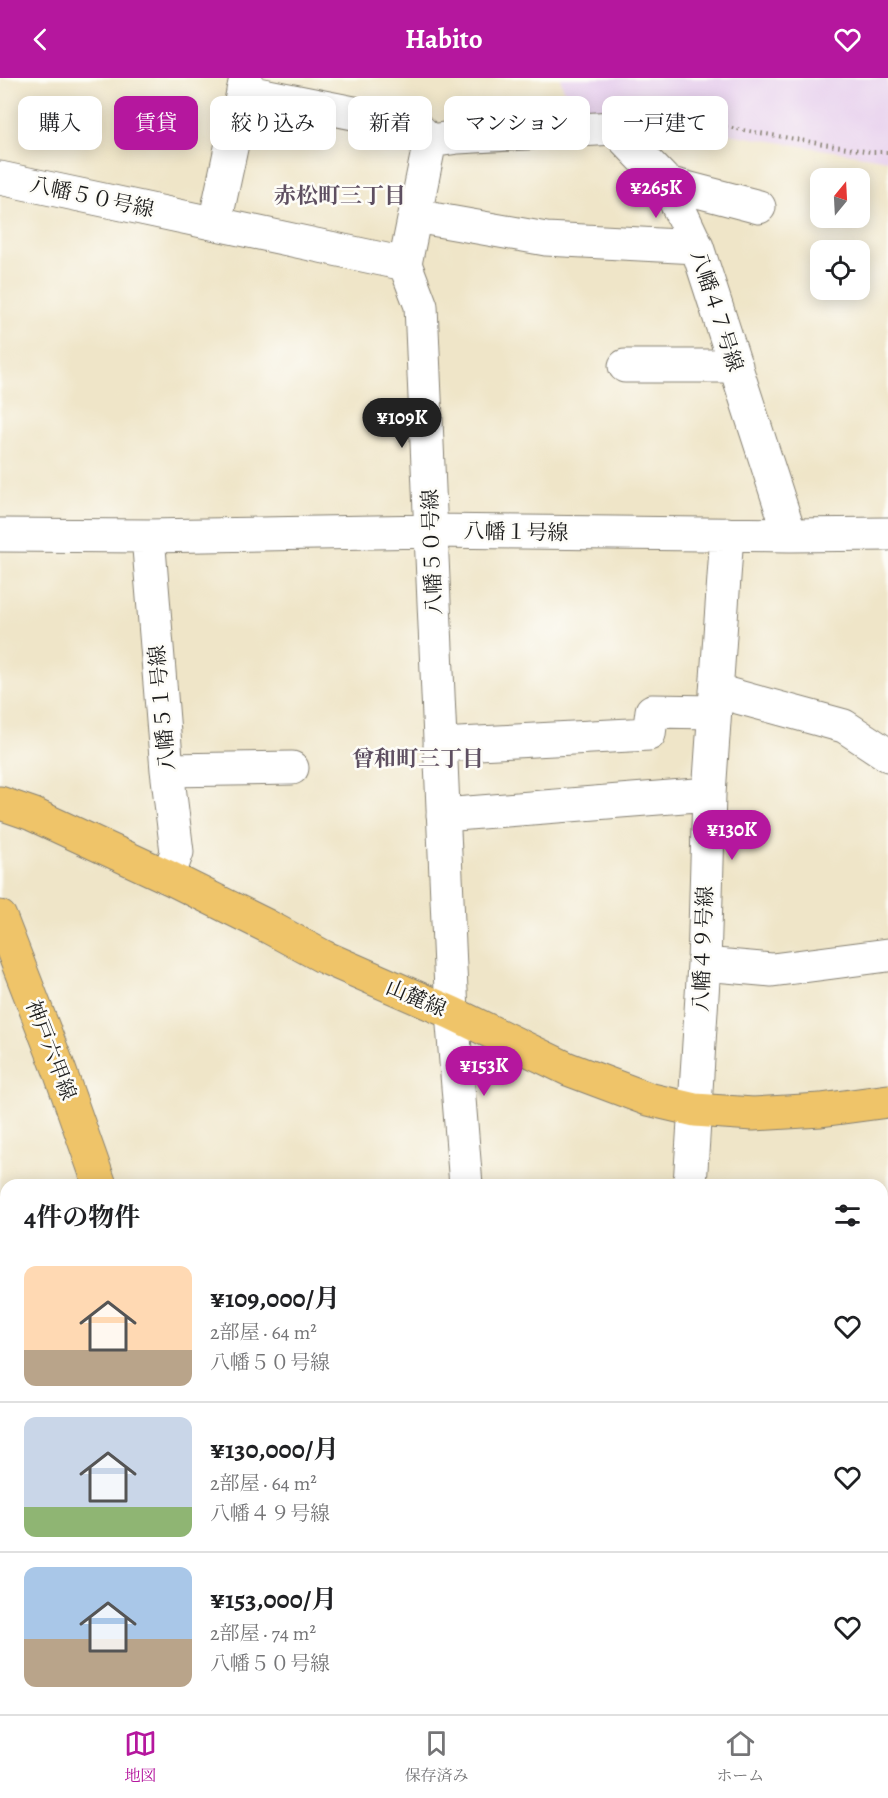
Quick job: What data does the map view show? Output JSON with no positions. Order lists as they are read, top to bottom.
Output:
{
  "streets": {
    "main road": ["山麓線", "神戸六甲線"],
    "street": [
      "八幡５０号線",
      "八幡４７号線",
      "八幡１号線",
      "八幡５１号線",
      "八幡４９号線"
    ]
  },
  "crossings": [
    ["八幡５０号線", "八幡１号線"],
    ["八幡５０号線", "山麓線"],
    ["八幡４７号線", "八幡１号線"],
    ["八幡１号線", "八幡５１号線"],
    ["八幡１号線", "八幡４９号線"],
    ["八幡５１号線", "山麓線"],
    ["八幡４９号線", "山麓線"]
  ],
  "districts": ["赤松町三丁目", "曾和町三丁目"],
  "north": "top",
  "page": {
    "header": "Habito",
    "chip": [
      "購入",
      "賃貸",
      "絞り込み",
      "新着",
      "マンション",
      "一戸建て"
    ],
    "price": [
      "¥265K",
      "¥109K",
      "¥130K",
      "¥153K"
    ],
    "heading": "4件の物件",
    "list": [
      {
        "name": "¥109,000/月",
        "note": "2部屋 · 64 m² · 八幡５０号線"
      },
      {
        "name": "¥130,000/月",
        "note": "2部屋 · 64 m² · 八幡４９号線"
      },
      {
        "name": "¥153,000/月",
        "note": "2部屋 · 74 m² · 八幡５０号線"
      }
    ],
    "tabs": ["地図", "保存済み", "ホーム"]
  }
}
